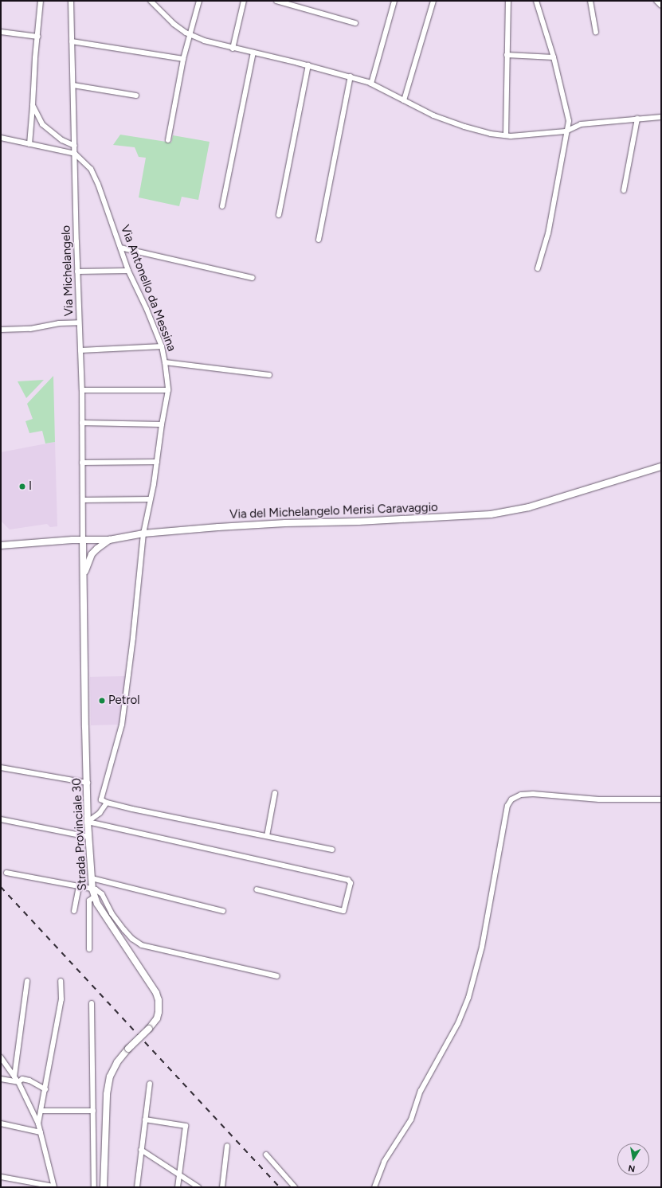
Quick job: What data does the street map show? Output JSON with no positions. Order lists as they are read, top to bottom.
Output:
{
  "streets": {
    "street": [
      "Via Michelangelo",
      "Via Antonello da Messina",
      "Via del Michelangelo Merisi Caravaggio",
      "Strada Provinciale 30"
    ]
  },
  "crossings": [
    ["Via Michelangelo", "Via Antonello da Messina"],
    ["Via Michelangelo", "Via del Michelangelo Merisi Caravaggio"],
    ["Via Michelangelo", "Strada Provinciale 30"],
    ["Via Antonello da Messina", "Via del Michelangelo Merisi Caravaggio"],
    ["Via del Michelangelo Merisi Caravaggio", "Strada Provinciale 30"]
  ],
  "places": ["I", "Petrol"],
  "north": "bottom"
}
